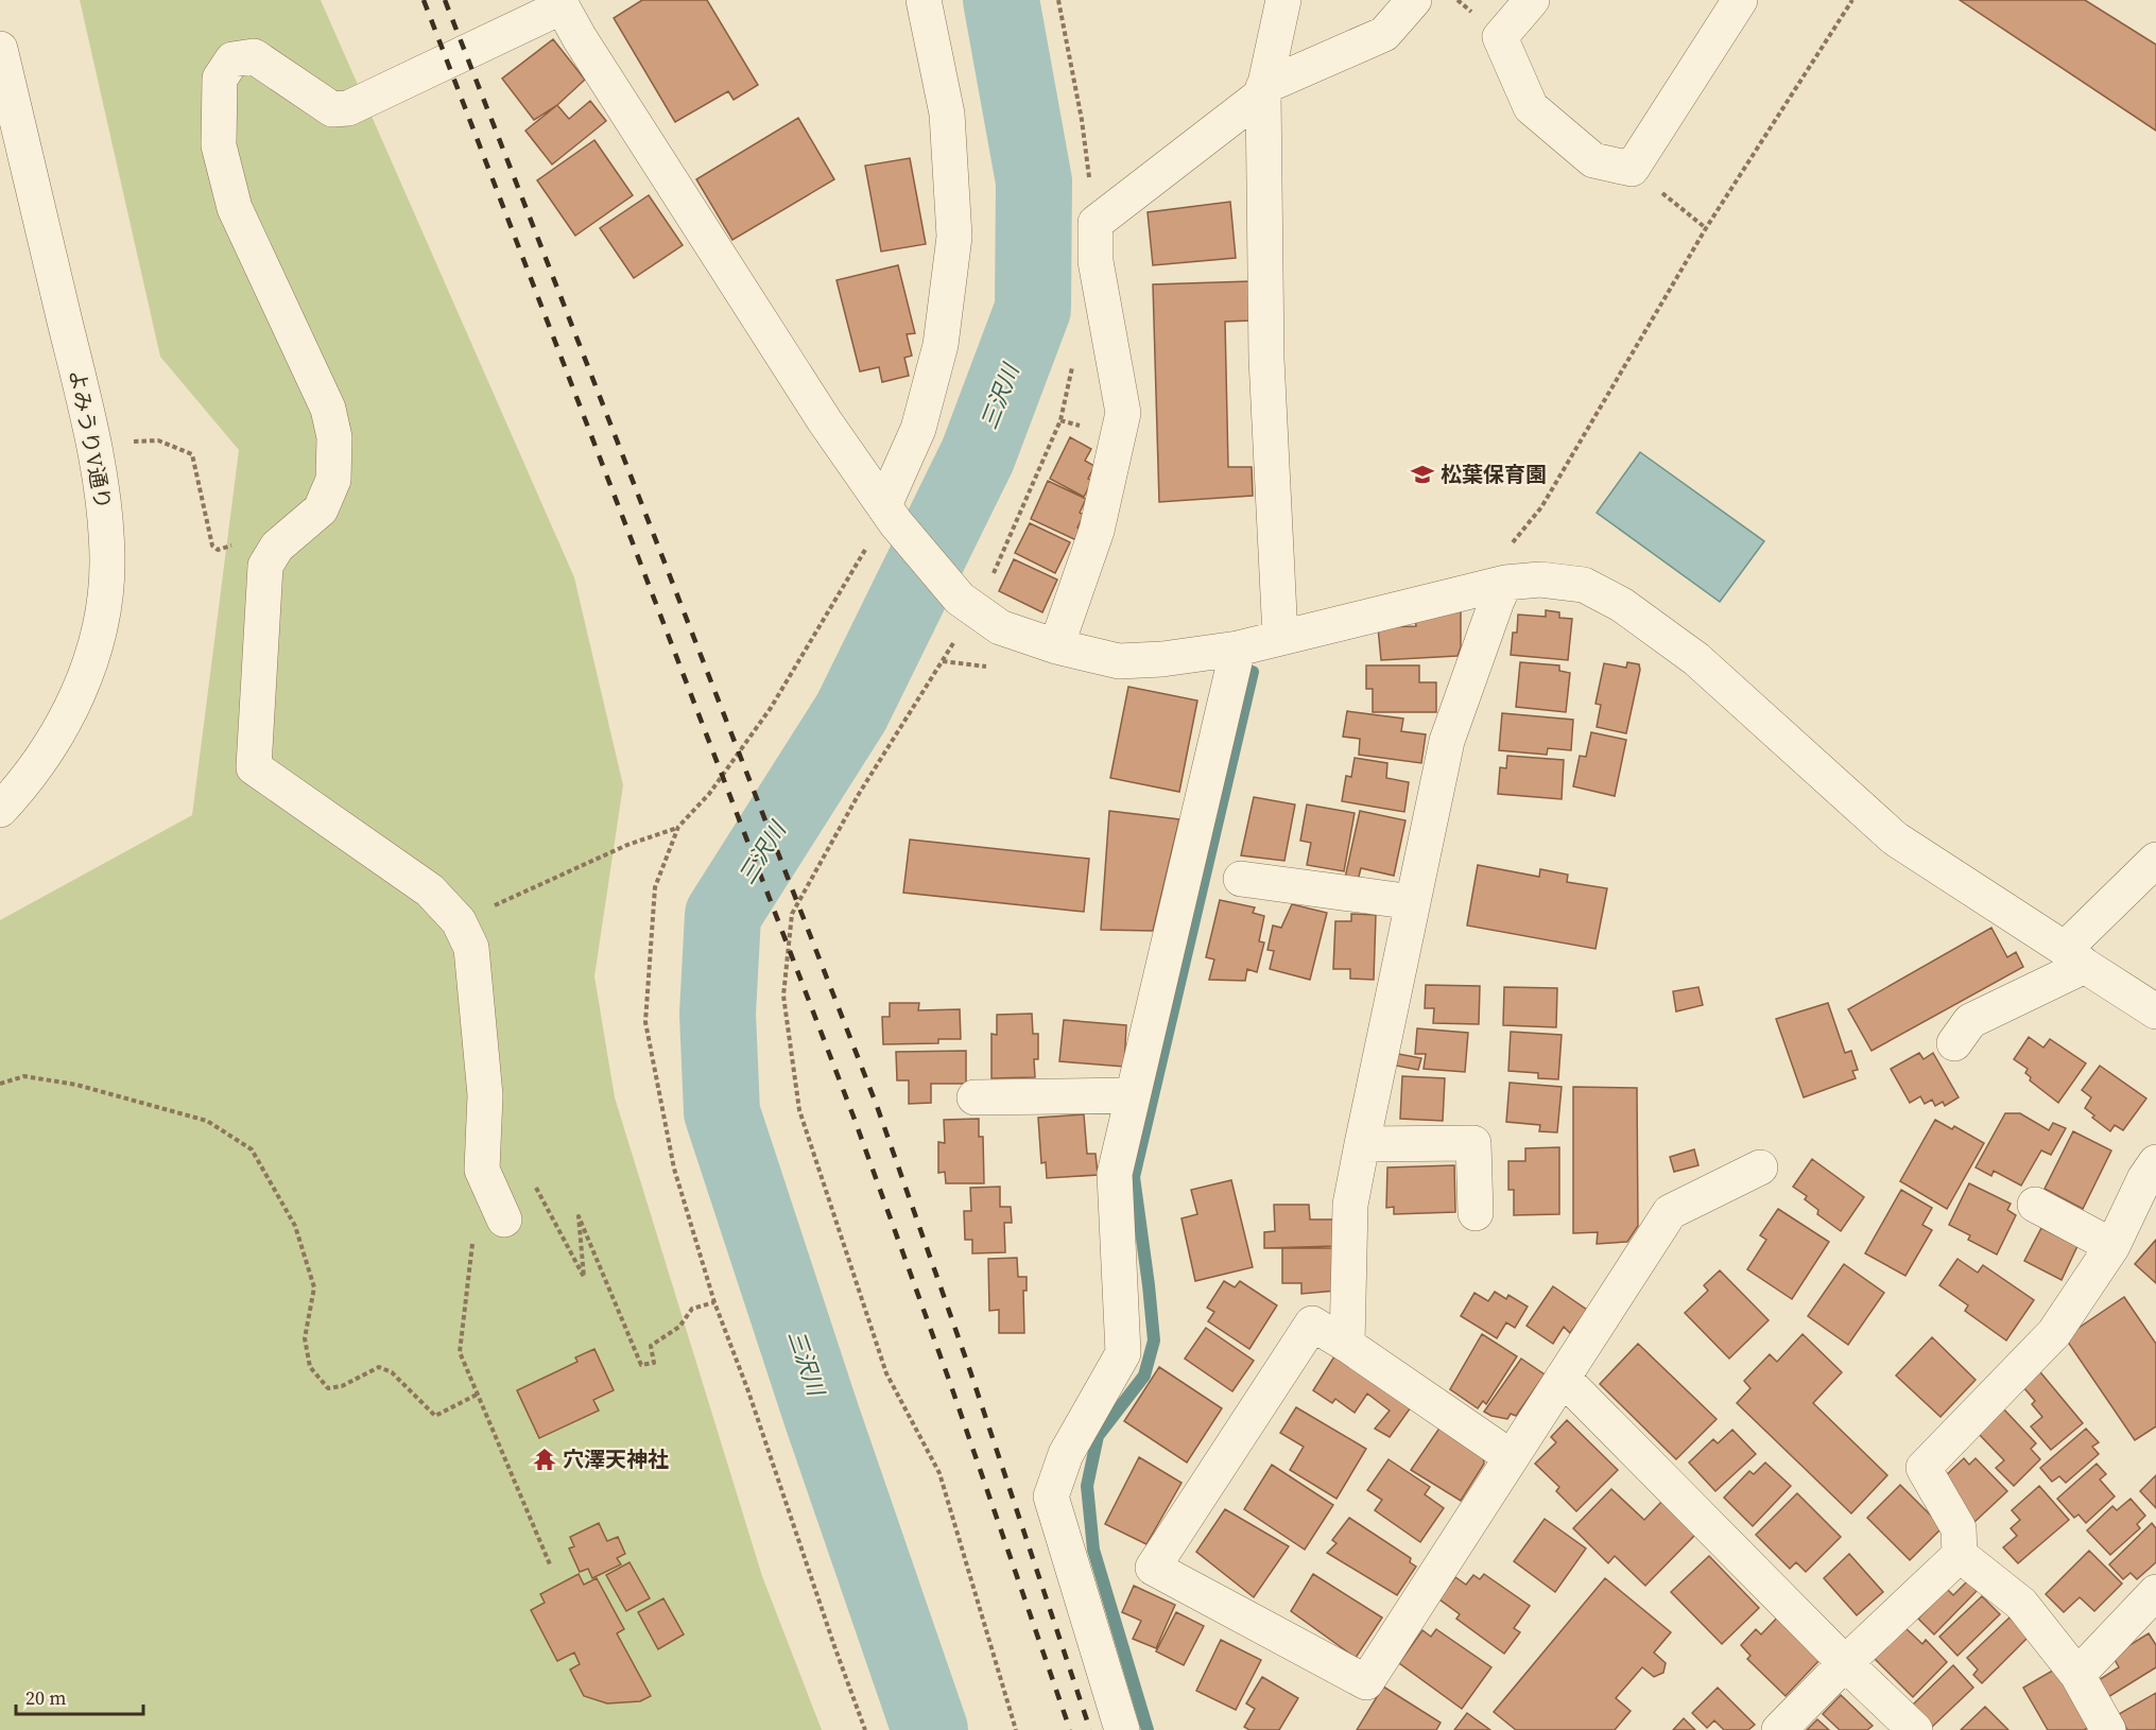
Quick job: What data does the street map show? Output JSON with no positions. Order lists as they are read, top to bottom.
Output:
{
  "streets": {
    "street": ["よみうりV通り"]
  },
  "water": ["三沢川"],
  "places": {
    "school or university": ["松葉保育園"],
    "temple": ["穴澤天神社"]
  },
  "scale_bar": "20 m"
}
